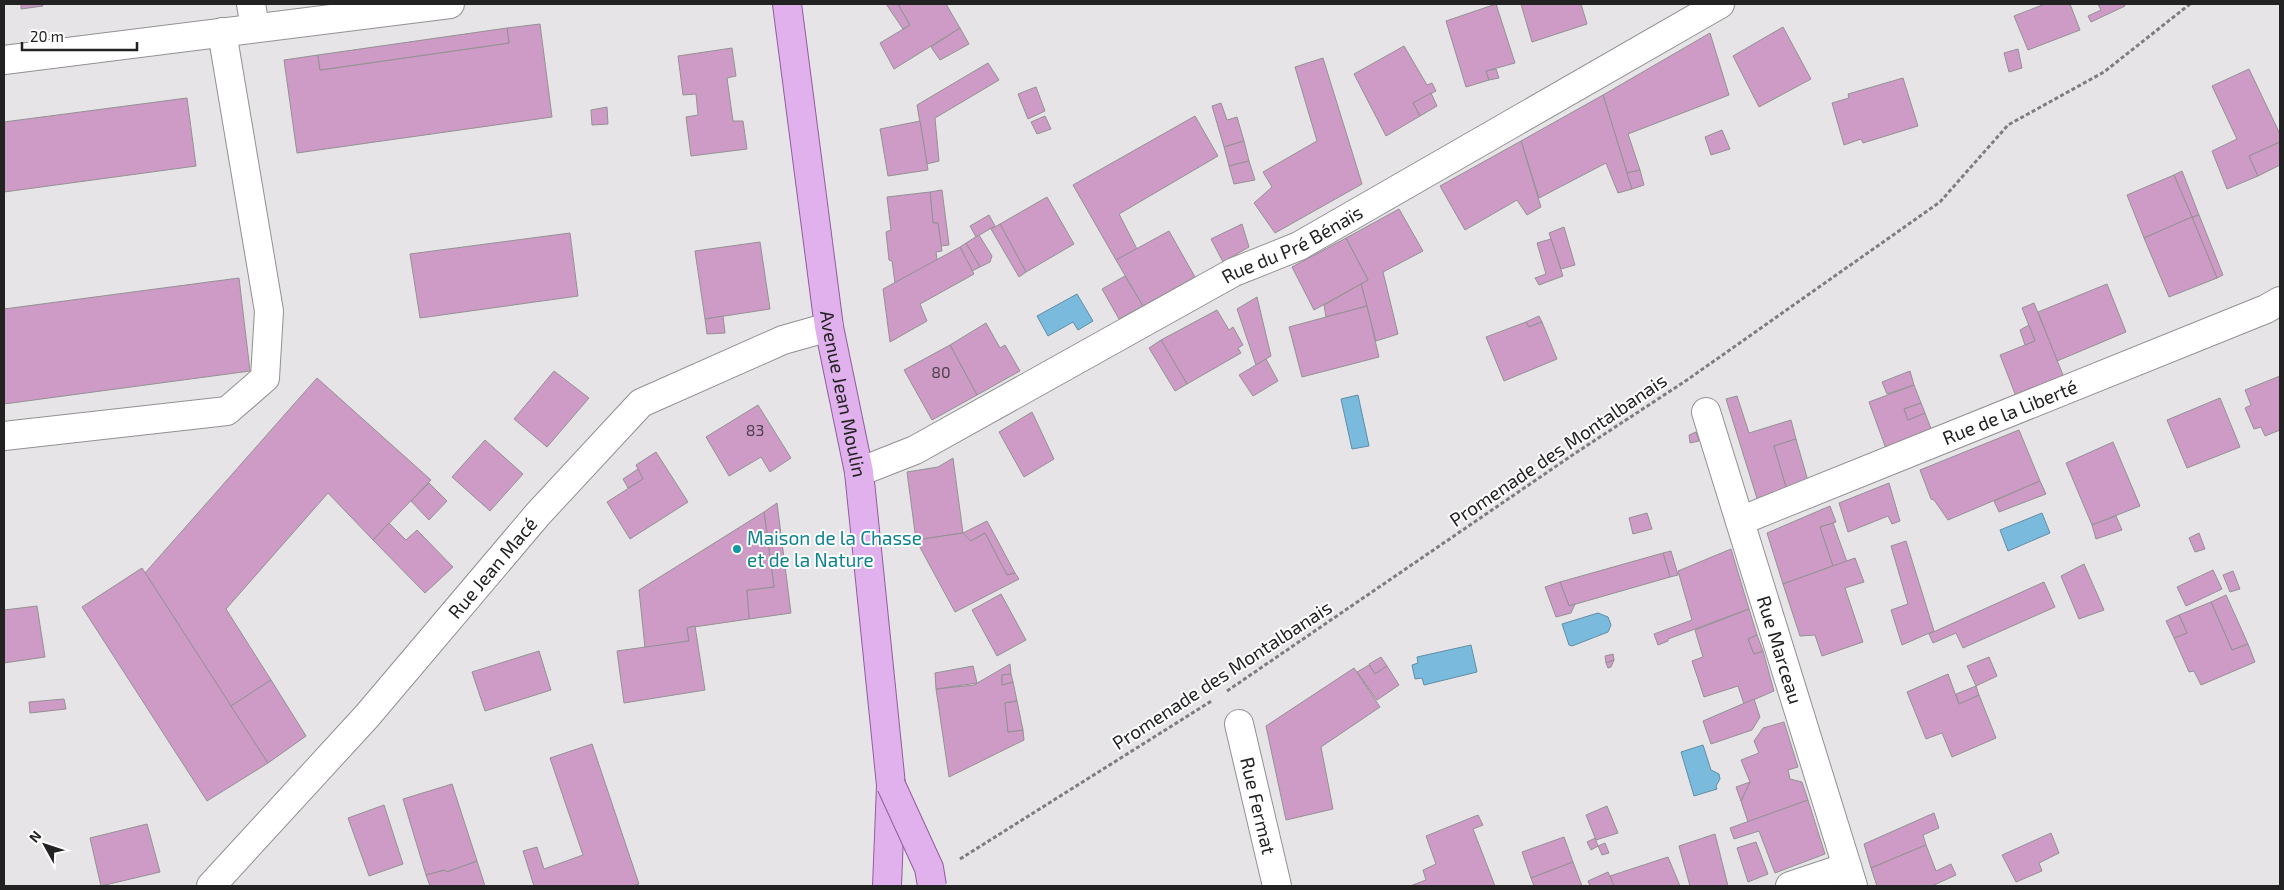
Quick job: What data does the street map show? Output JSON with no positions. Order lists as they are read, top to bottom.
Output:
{
  "streets": {
    "main road": ["Avenue Jean Moulin"],
    "street": [
      "Rue du Pré Bénaïs",
      "Rue de la Liberté",
      "Rue Jean Macé",
      "Rue Marceau",
      "Rue Fermat"
    ],
    "path": ["Promenade des Montalbanais"]
  },
  "crossings": [
    ["Rue du Pré Bénaïs", "Avenue Jean Moulin"],
    ["Avenue Jean Moulin", "Rue Jean Macé"],
    ["Rue de la Liberté", "Rue Marceau"]
  ],
  "places": ["Maison de la Chasse et de la Nature"],
  "house_numbers": ["80", "83"],
  "scale_bar": "20 m",
  "north": "top left"
}
